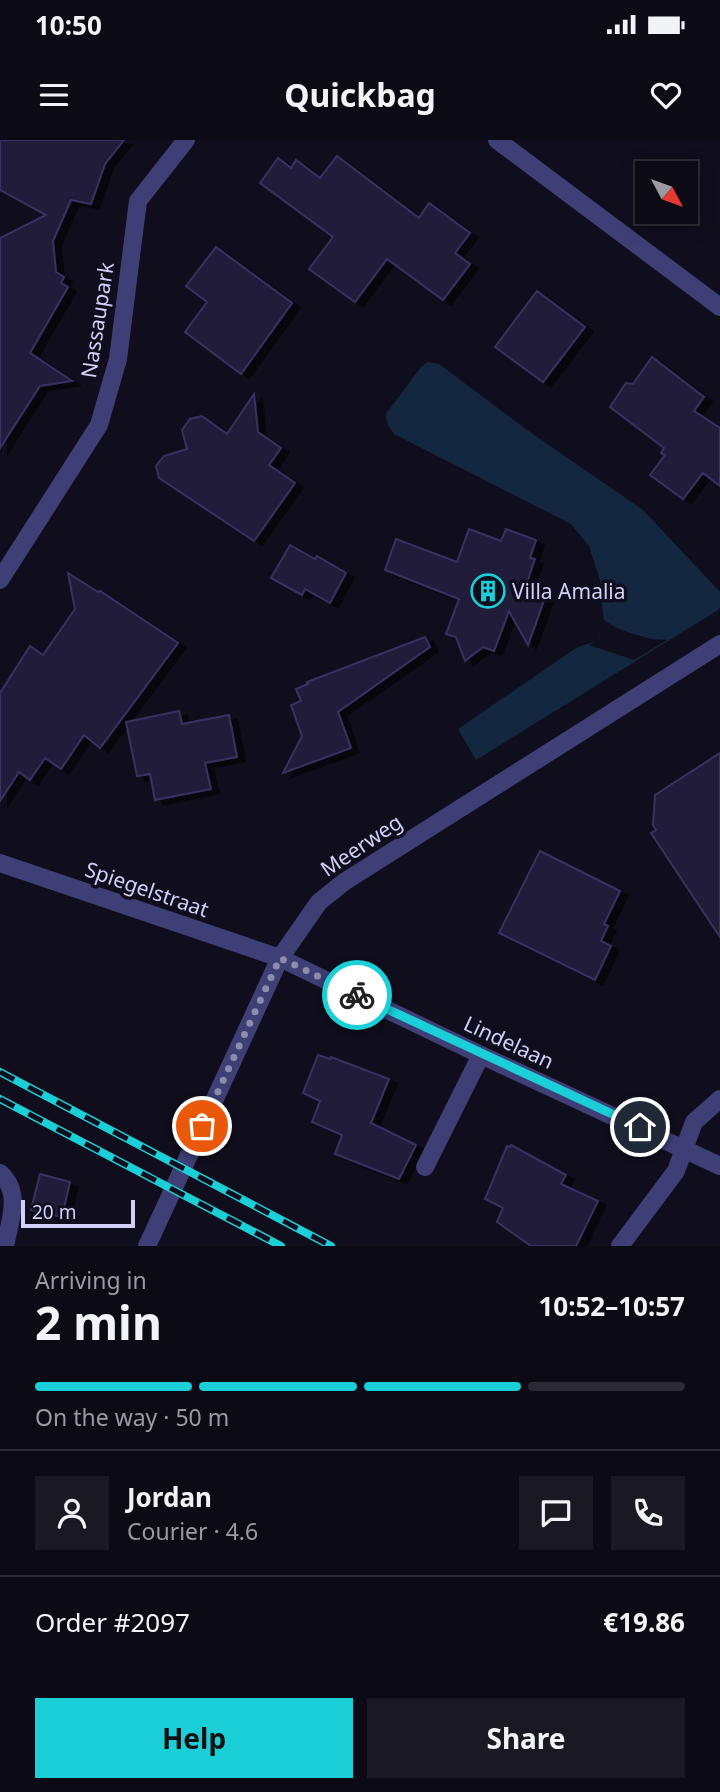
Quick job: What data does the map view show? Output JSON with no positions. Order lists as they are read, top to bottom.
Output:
{
  "streets": {
    "street": [
      "Nassaupark",
      "Meerweg",
      "Spiegelstraat",
      "Lindelaan"
    ]
  },
  "crossings": [
    ["Meerweg", "Spiegelstraat"],
    ["Meerweg", "Lindelaan"],
    ["Spiegelstraat", "Lindelaan"]
  ],
  "places": {
    "building": ["Villa Amalia"]
  },
  "scale_bar": "20 m",
  "north": "bottom right",
  "page": {
    "status": "10:50",
    "header": "Quickbag",
    "scale": "20 m",
    "heading": ["2 min", "Arriving in", "10:52–10:57"],
    "panel": [
      "Jordan",
      "Courier · 4.6",
      "Order #2097",
      "€19.86"
    ],
    "bar": "On the way · 50 m",
    "buttons": ["Help", "Share"]
  }
}
